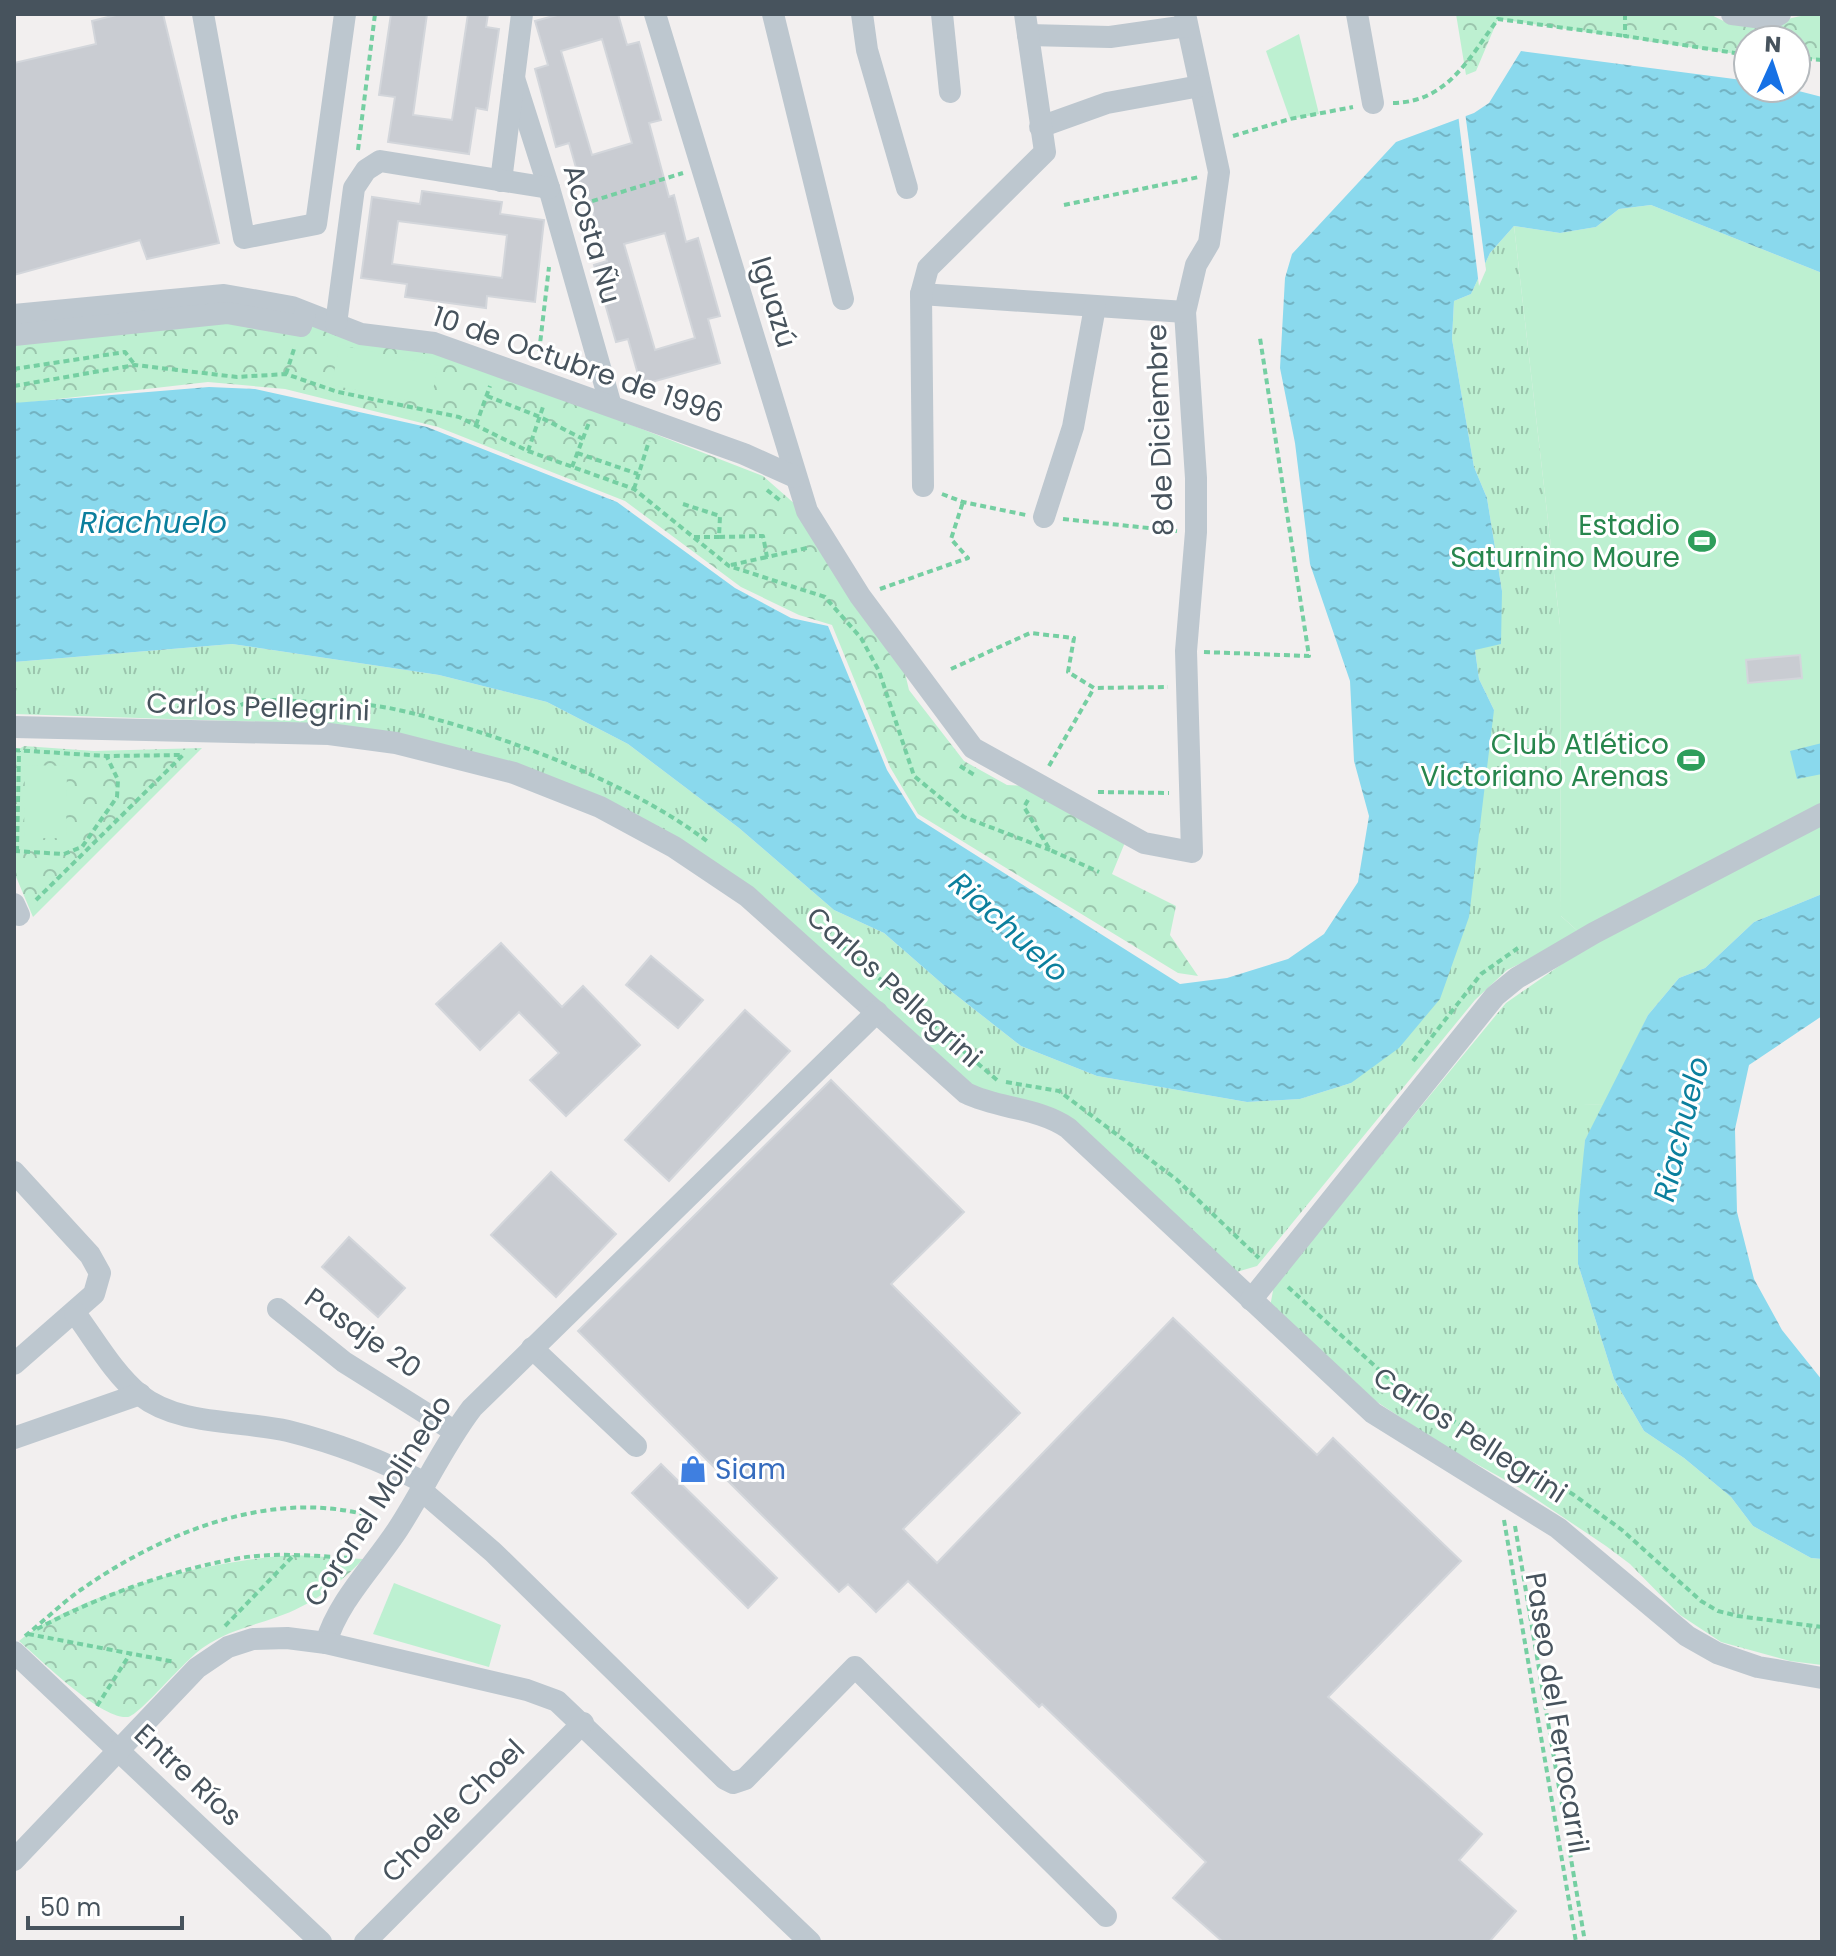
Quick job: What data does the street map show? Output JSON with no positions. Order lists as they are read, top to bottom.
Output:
{
  "streets": {
    "street": [
      "Acosta Ñu",
      "Iguazú",
      "10 de Octubre de 1996",
      "8 de Diciembre",
      "Carlos Pellegrini",
      "Pasaje 20",
      "Coronel Molinedo",
      "Entre Ríos",
      "Choele Choel"
    ],
    "path": ["Paseo del Ferrocarril"]
  },
  "crossings": [
    ["Acosta Ñu", "10 de Octubre de 1996"],
    ["Iguazú", "10 de Octubre de 1996"],
    ["Iguazú", "8 de Diciembre"],
    ["Carlos Pellegrini", "Coronel Molinedo"],
    ["Carlos Pellegrini", "Paseo del Ferrocarril"],
    ["Pasaje 20", "Coronel Molinedo"],
    ["Coronel Molinedo", "Entre Ríos"]
  ],
  "water": ["Riachuelo"],
  "places": {
    "sports": ["Estadio Saturnino Moure", "Club Atlético Victoriano Arenas"],
    "shop": ["Siam"]
  },
  "scale_bar": "50 m",
  "north": "top"
}
